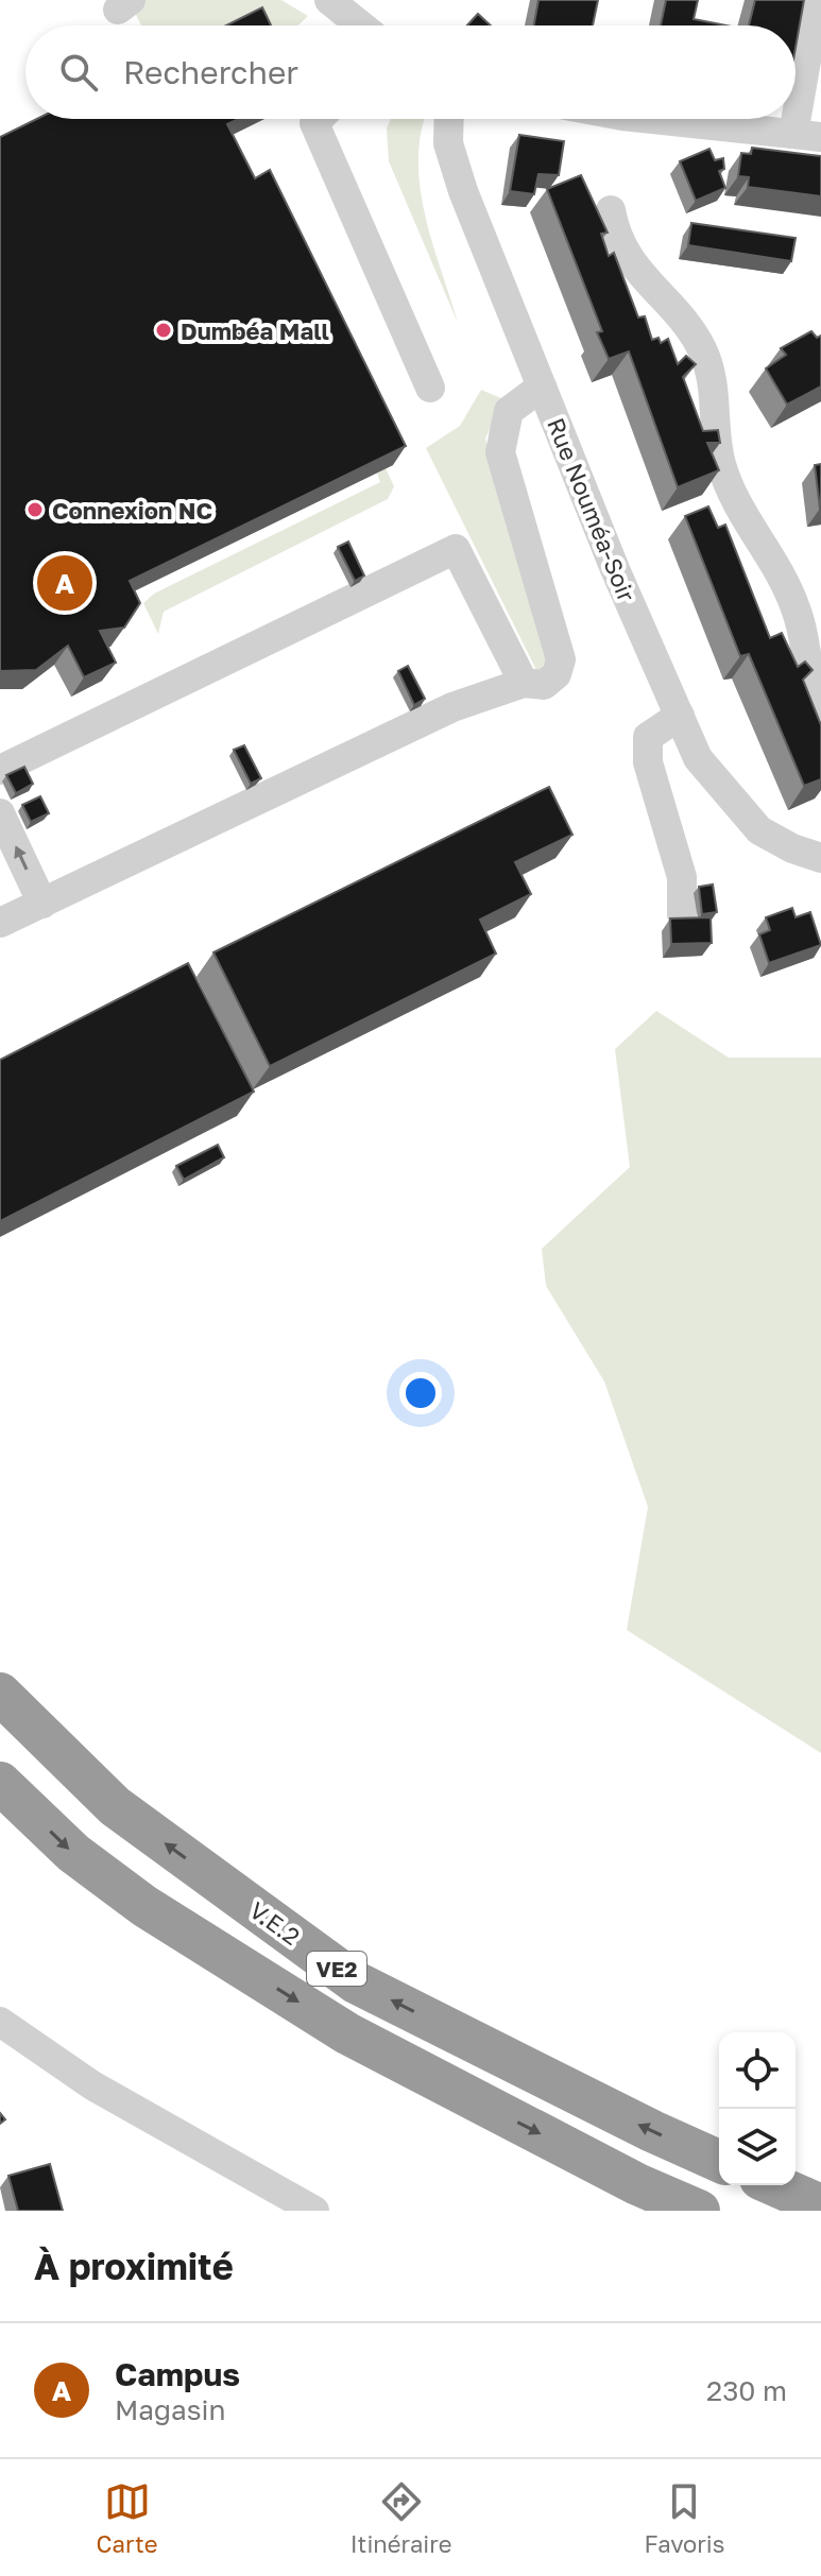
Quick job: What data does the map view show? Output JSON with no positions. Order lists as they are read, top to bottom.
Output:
{
  "streets": {
    "highway": ["V.E.2", "VE2"],
    "street": ["Rue Nouméa-Soir"]
  },
  "places": ["Dumbéa Mall", "Connexion NC"],
  "page": {
    "search": "Rechercher",
    "pins": "A",
    "heading": "À proximité",
    "list": [
      {
        "mark": "A",
        "name": "Campus",
        "note": "Magasin",
        "value": "230 m"
      }
    ],
    "nav": ["Carte", "Itinéraire", "Favoris"]
  }
}
